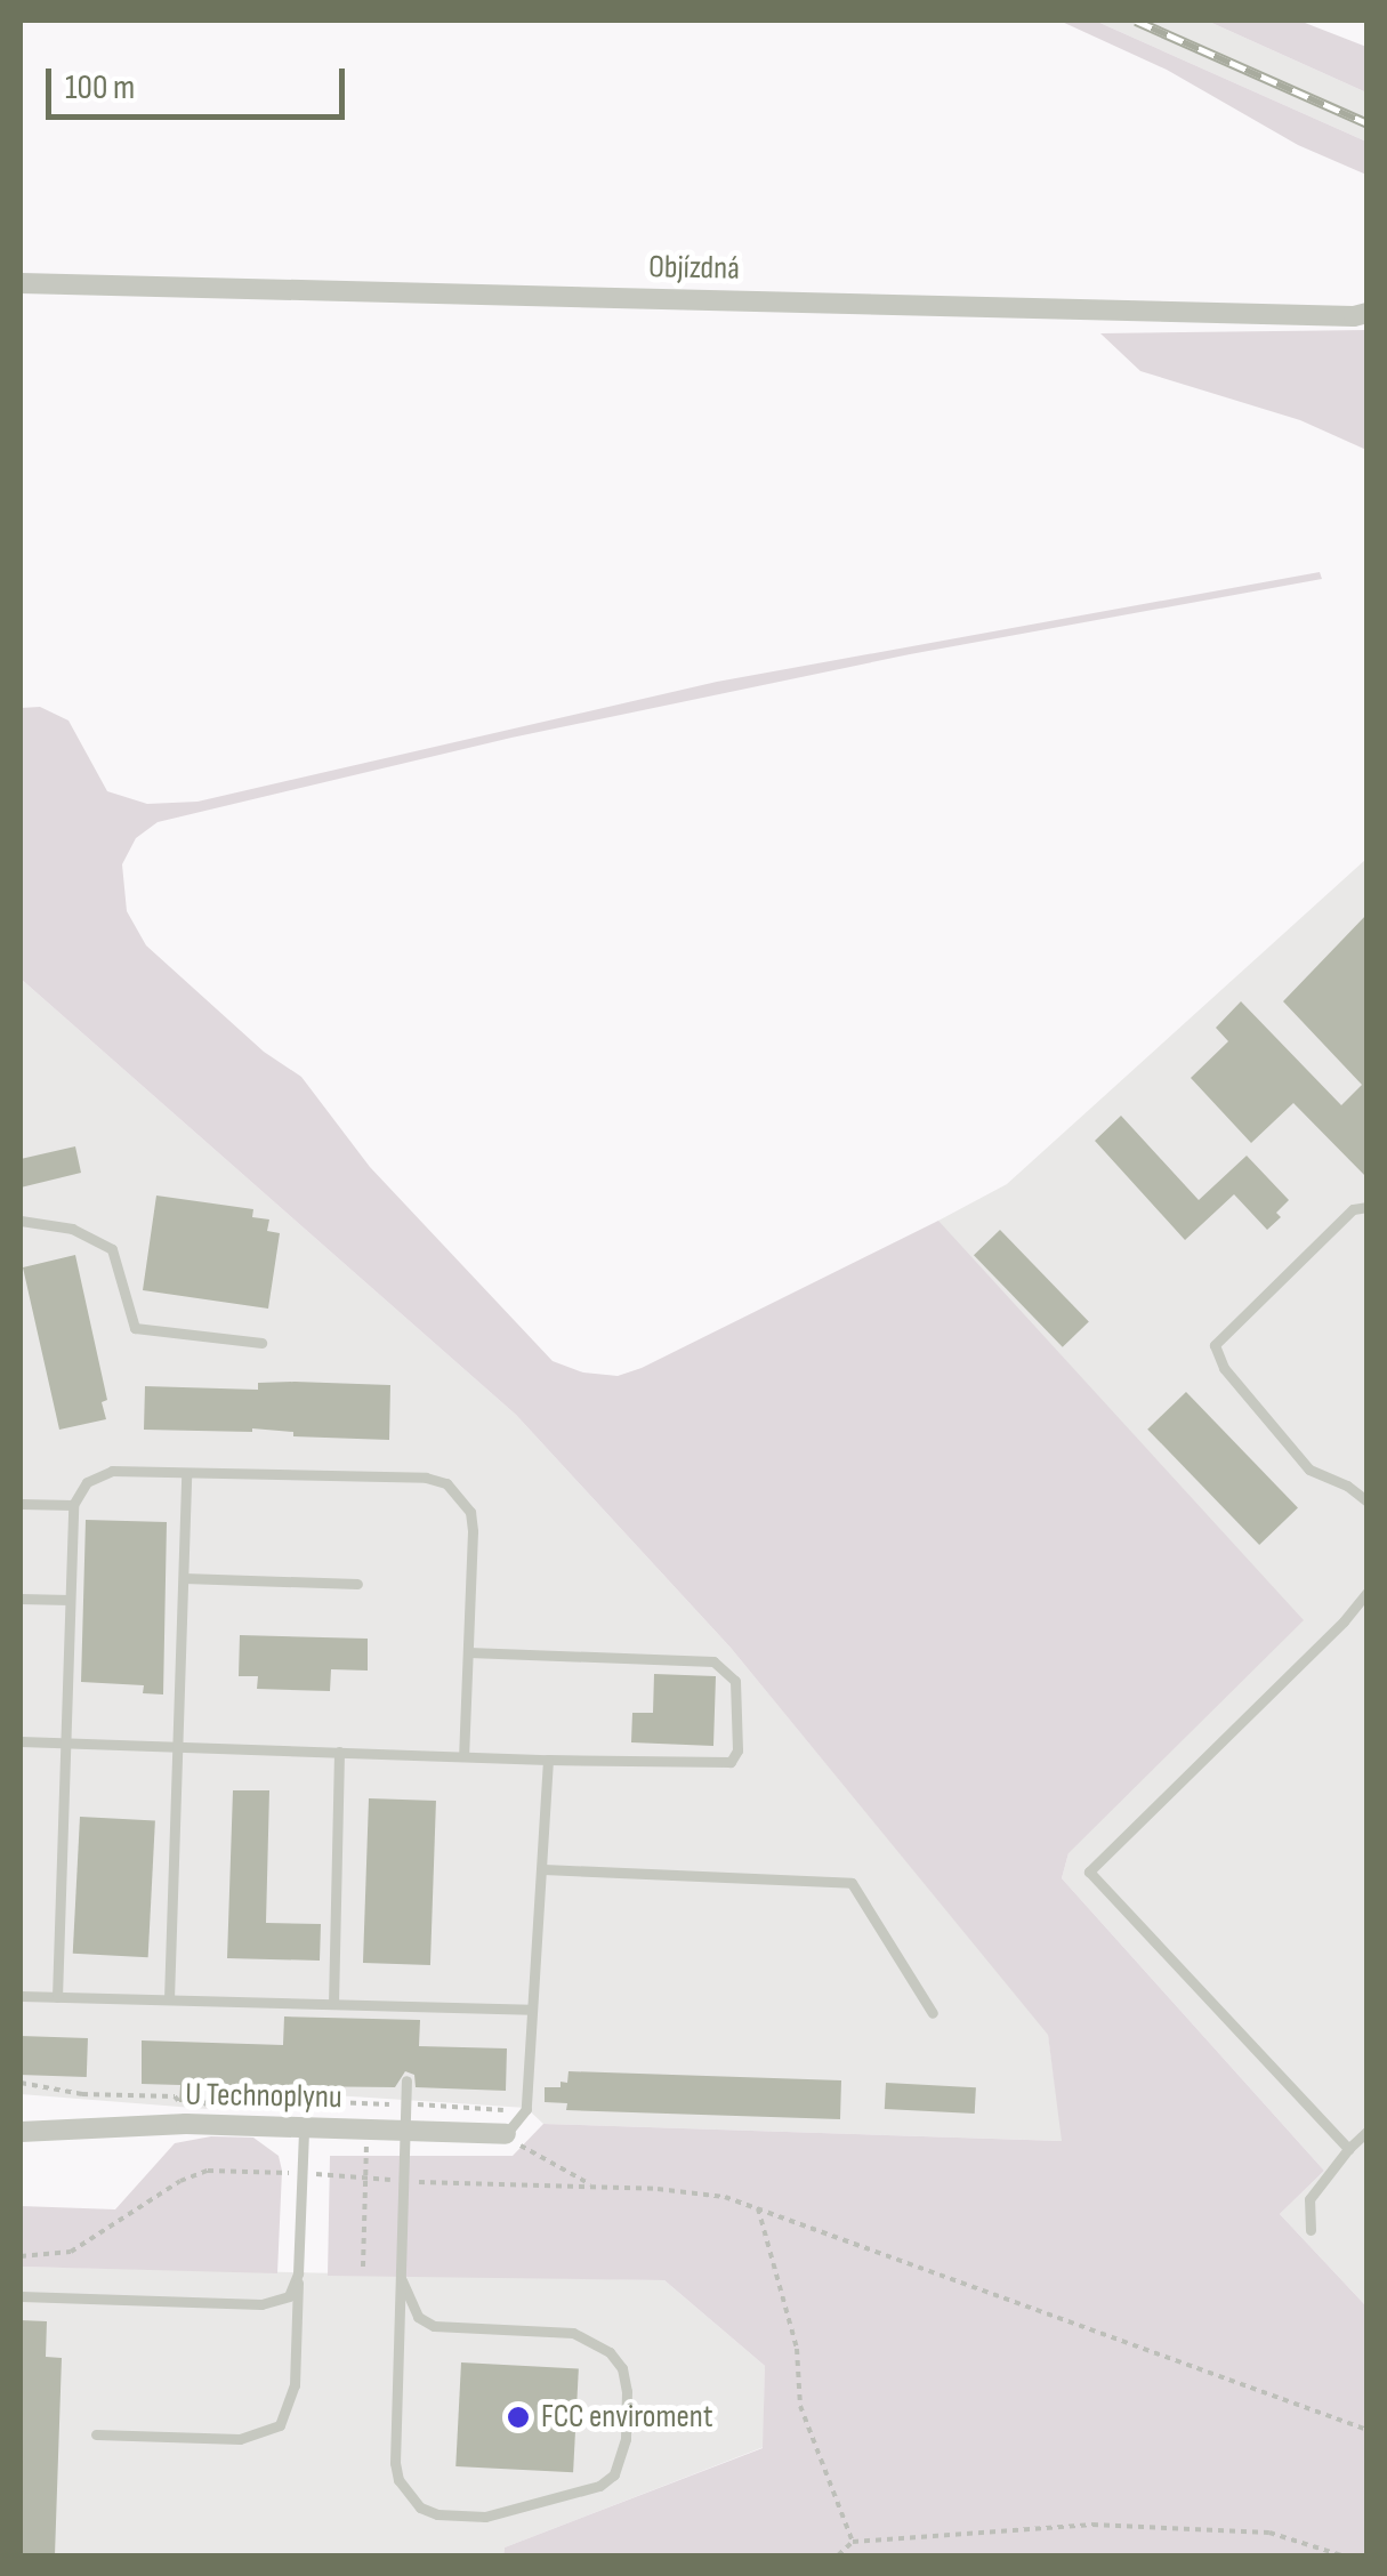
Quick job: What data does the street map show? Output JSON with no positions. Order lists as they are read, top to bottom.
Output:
{
  "streets": {
    "street": ["Objízdná", "U Technoplynu"]
  },
  "places": ["FCC enviroment"],
  "scale_bar": "100 m"
}
